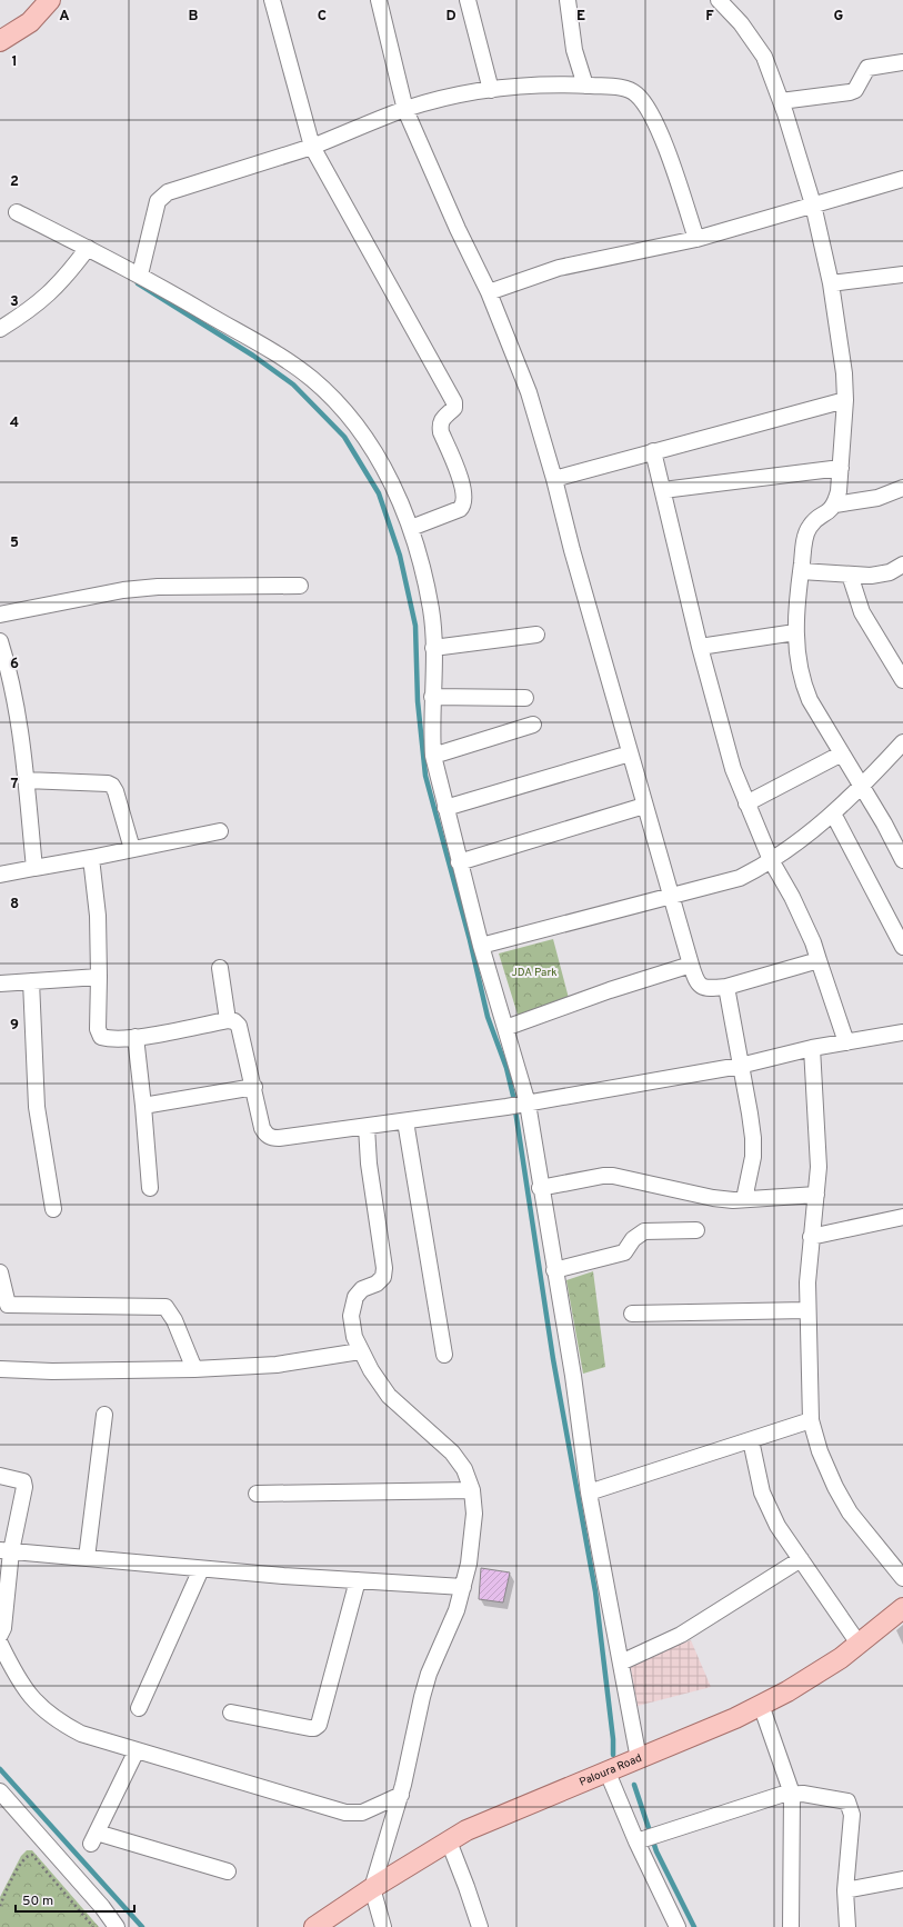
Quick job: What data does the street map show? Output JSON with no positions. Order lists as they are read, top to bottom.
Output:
{
  "streets": {
    "main road": ["Paloura Road"]
  },
  "parks": ["JDA Park"],
  "scale_bar": "50 m",
  "grid": {
    "columns": [
      "A",
      "B",
      "C",
      "D",
      "E",
      "F",
      "G"
    ],
    "rows": [
      "1",
      "2",
      "3",
      "4",
      "5",
      "6",
      "7",
      "8",
      "9"
    ]
  }
}
